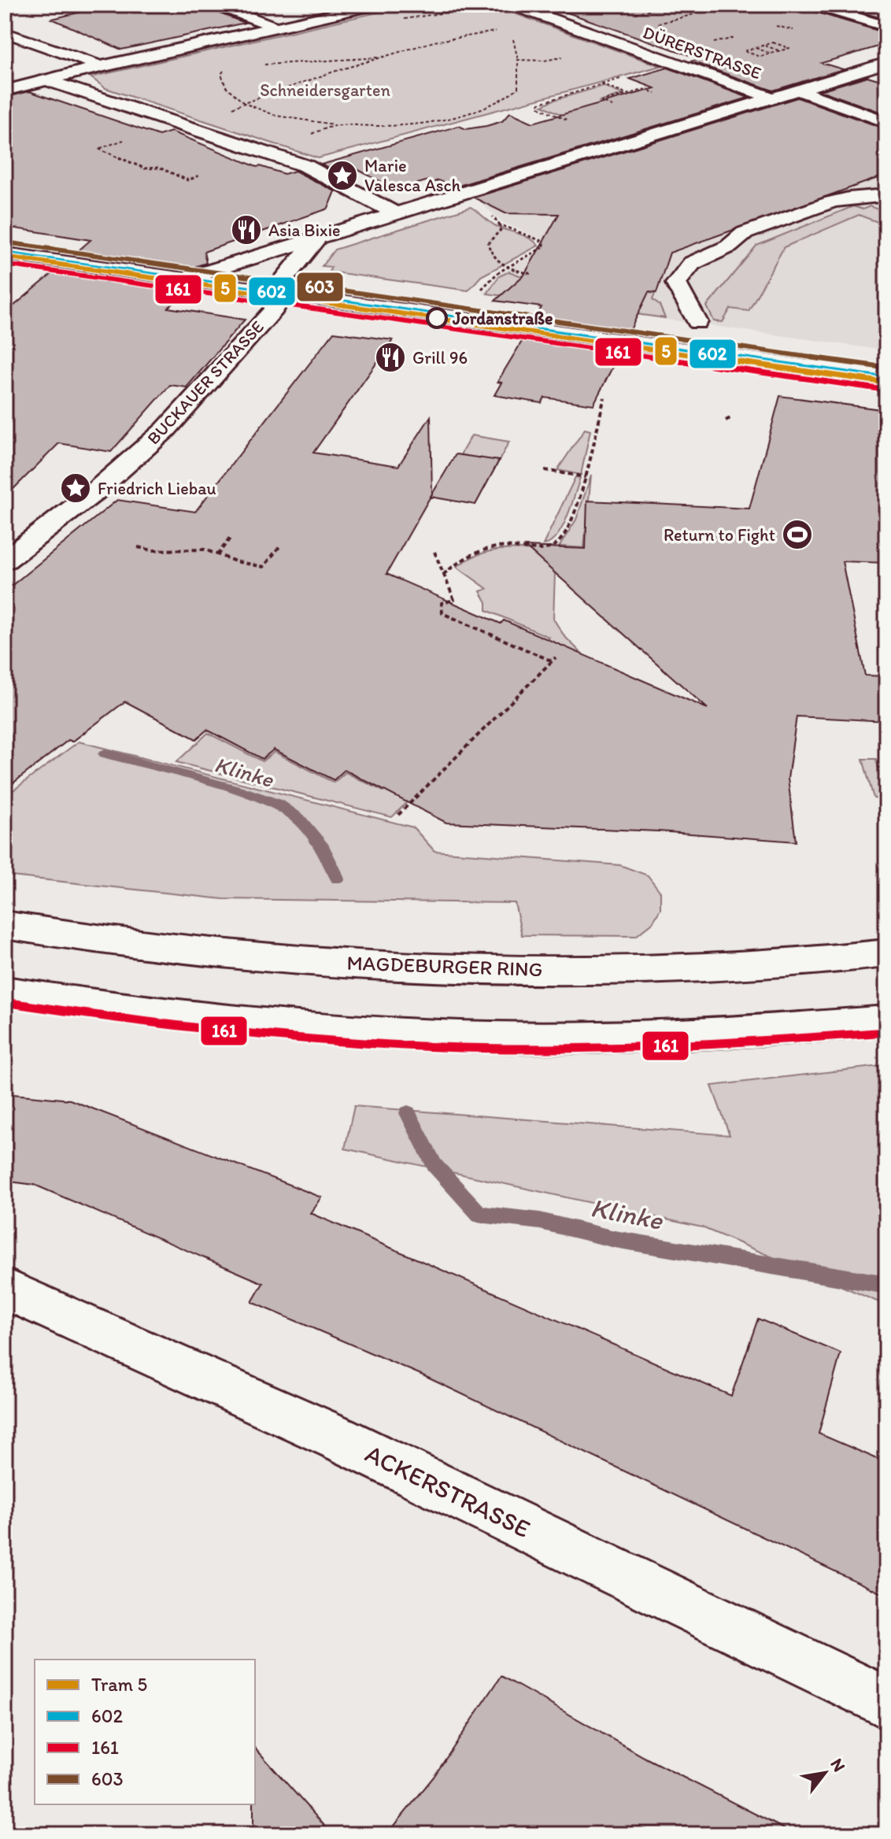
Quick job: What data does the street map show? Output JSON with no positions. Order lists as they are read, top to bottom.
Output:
{
  "streets": {
    "main road": [
      "DÜRERSTRASSE",
      "BUCKAUER STRASSE",
      "MAGDEBURGER RING",
      "ACKERSTRASSE"
    ]
  },
  "water": ["Klinke"],
  "parks": ["Schneidersgarten"],
  "places": {
    "place": ["Marie Valesca Asch", "Friedrich Liebau"],
    "restaurant": ["Asia Bixie", "Grill 96"],
    "other": ["Jordanstraße"],
    "sports": ["Return to Fight"]
  },
  "lines": [
    "transit line 603",
    "transit line 602",
    "tram line 5",
    "transit line 161"
  ],
  "legend": [
    "Tram 5",
    "602",
    "161",
    "603"
  ],
  "north": "top right"
}
